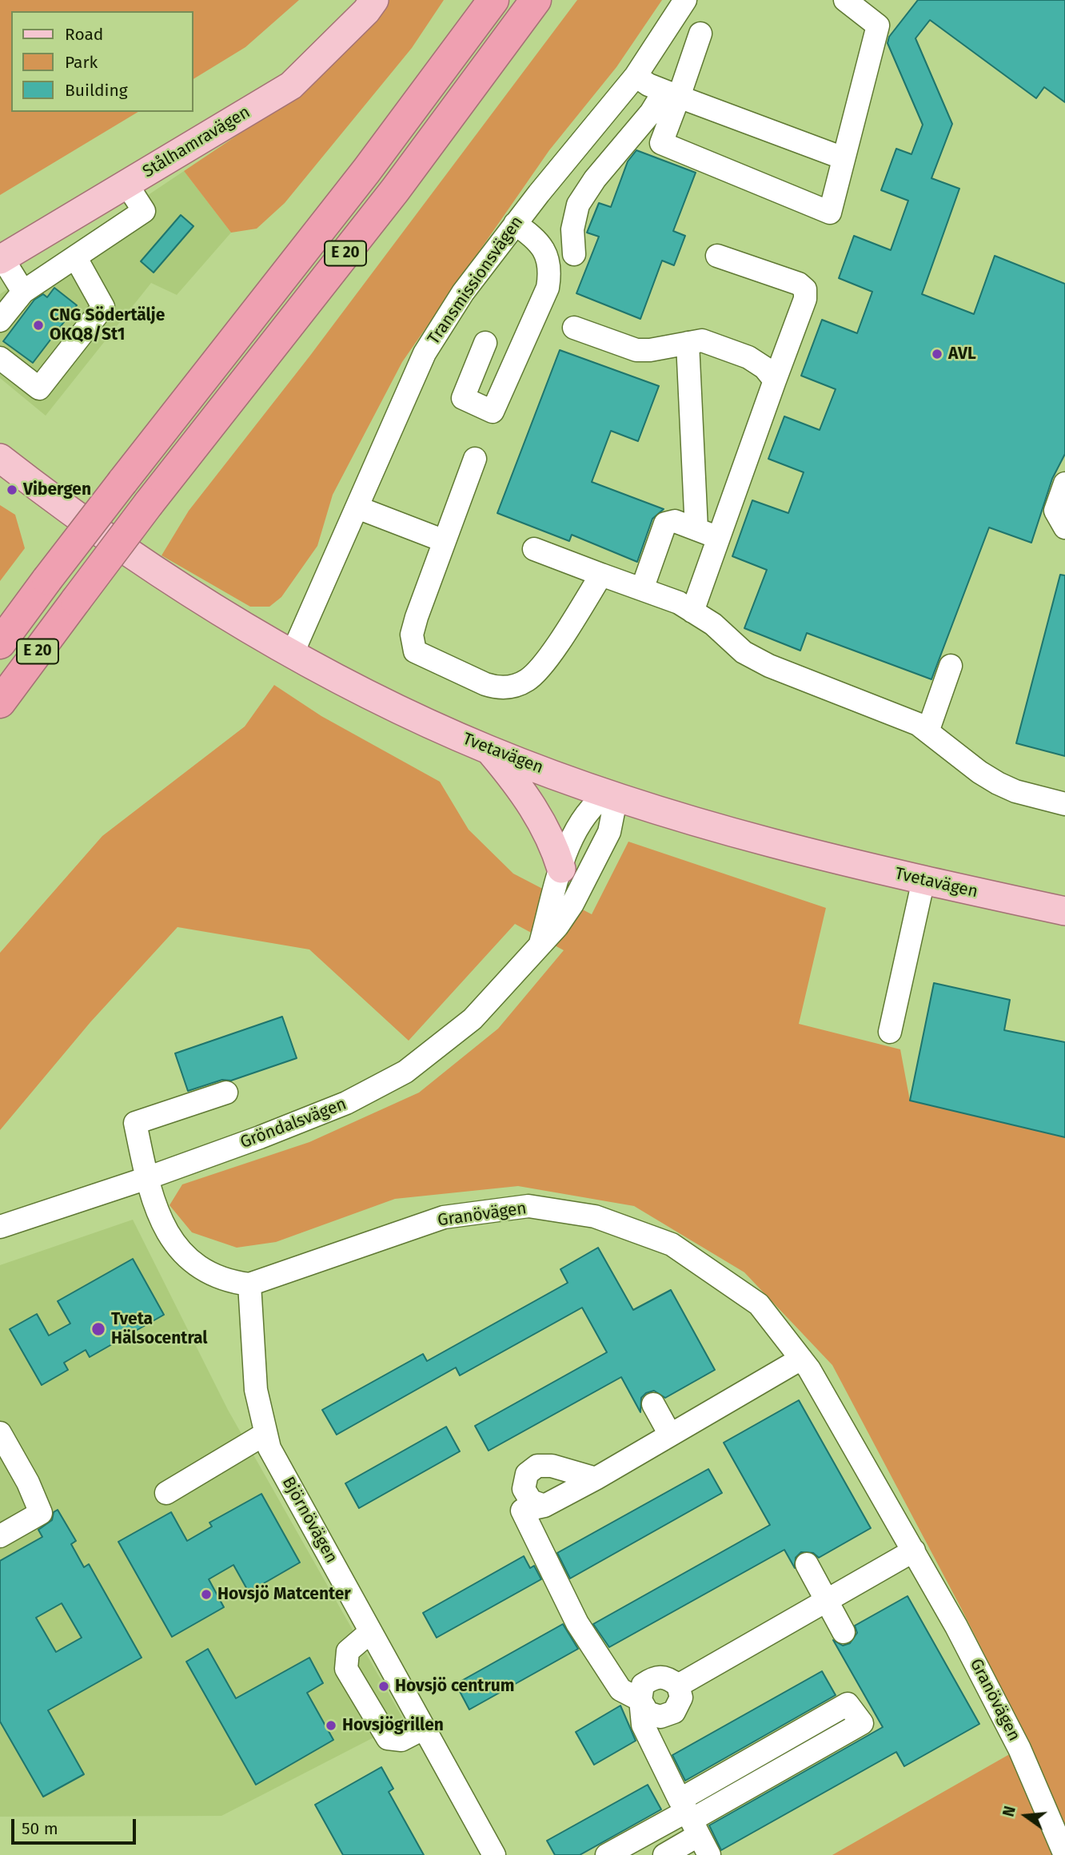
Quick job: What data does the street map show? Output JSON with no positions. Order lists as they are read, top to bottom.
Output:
{
  "streets": {
    "highway": ["E 20"],
    "main road": ["Stålhamravägen", "Tvetavägen"],
    "street": [
      "Transmissionsvägen",
      "Gröndalsvägen",
      "Granövägen",
      "Björnövägen"
    ]
  },
  "crossings": [
    ["Transmissionsvägen", "Tvetavägen"],
    ["Tvetavägen", "Gröndalsvägen"],
    ["Granövägen", "Björnövägen"]
  ],
  "places": [
    "CNG Södertälje OKQ8/St1",
    "AVL",
    "Vibergen",
    "Tveta Hälsocentral",
    "Hovsjö Matcenter",
    "Hovsjö centrum",
    "Hovsjögrillen"
  ],
  "legend": ["Road", "Park", "Building"],
  "scale_bar": "50 m",
  "north": "left"
}
